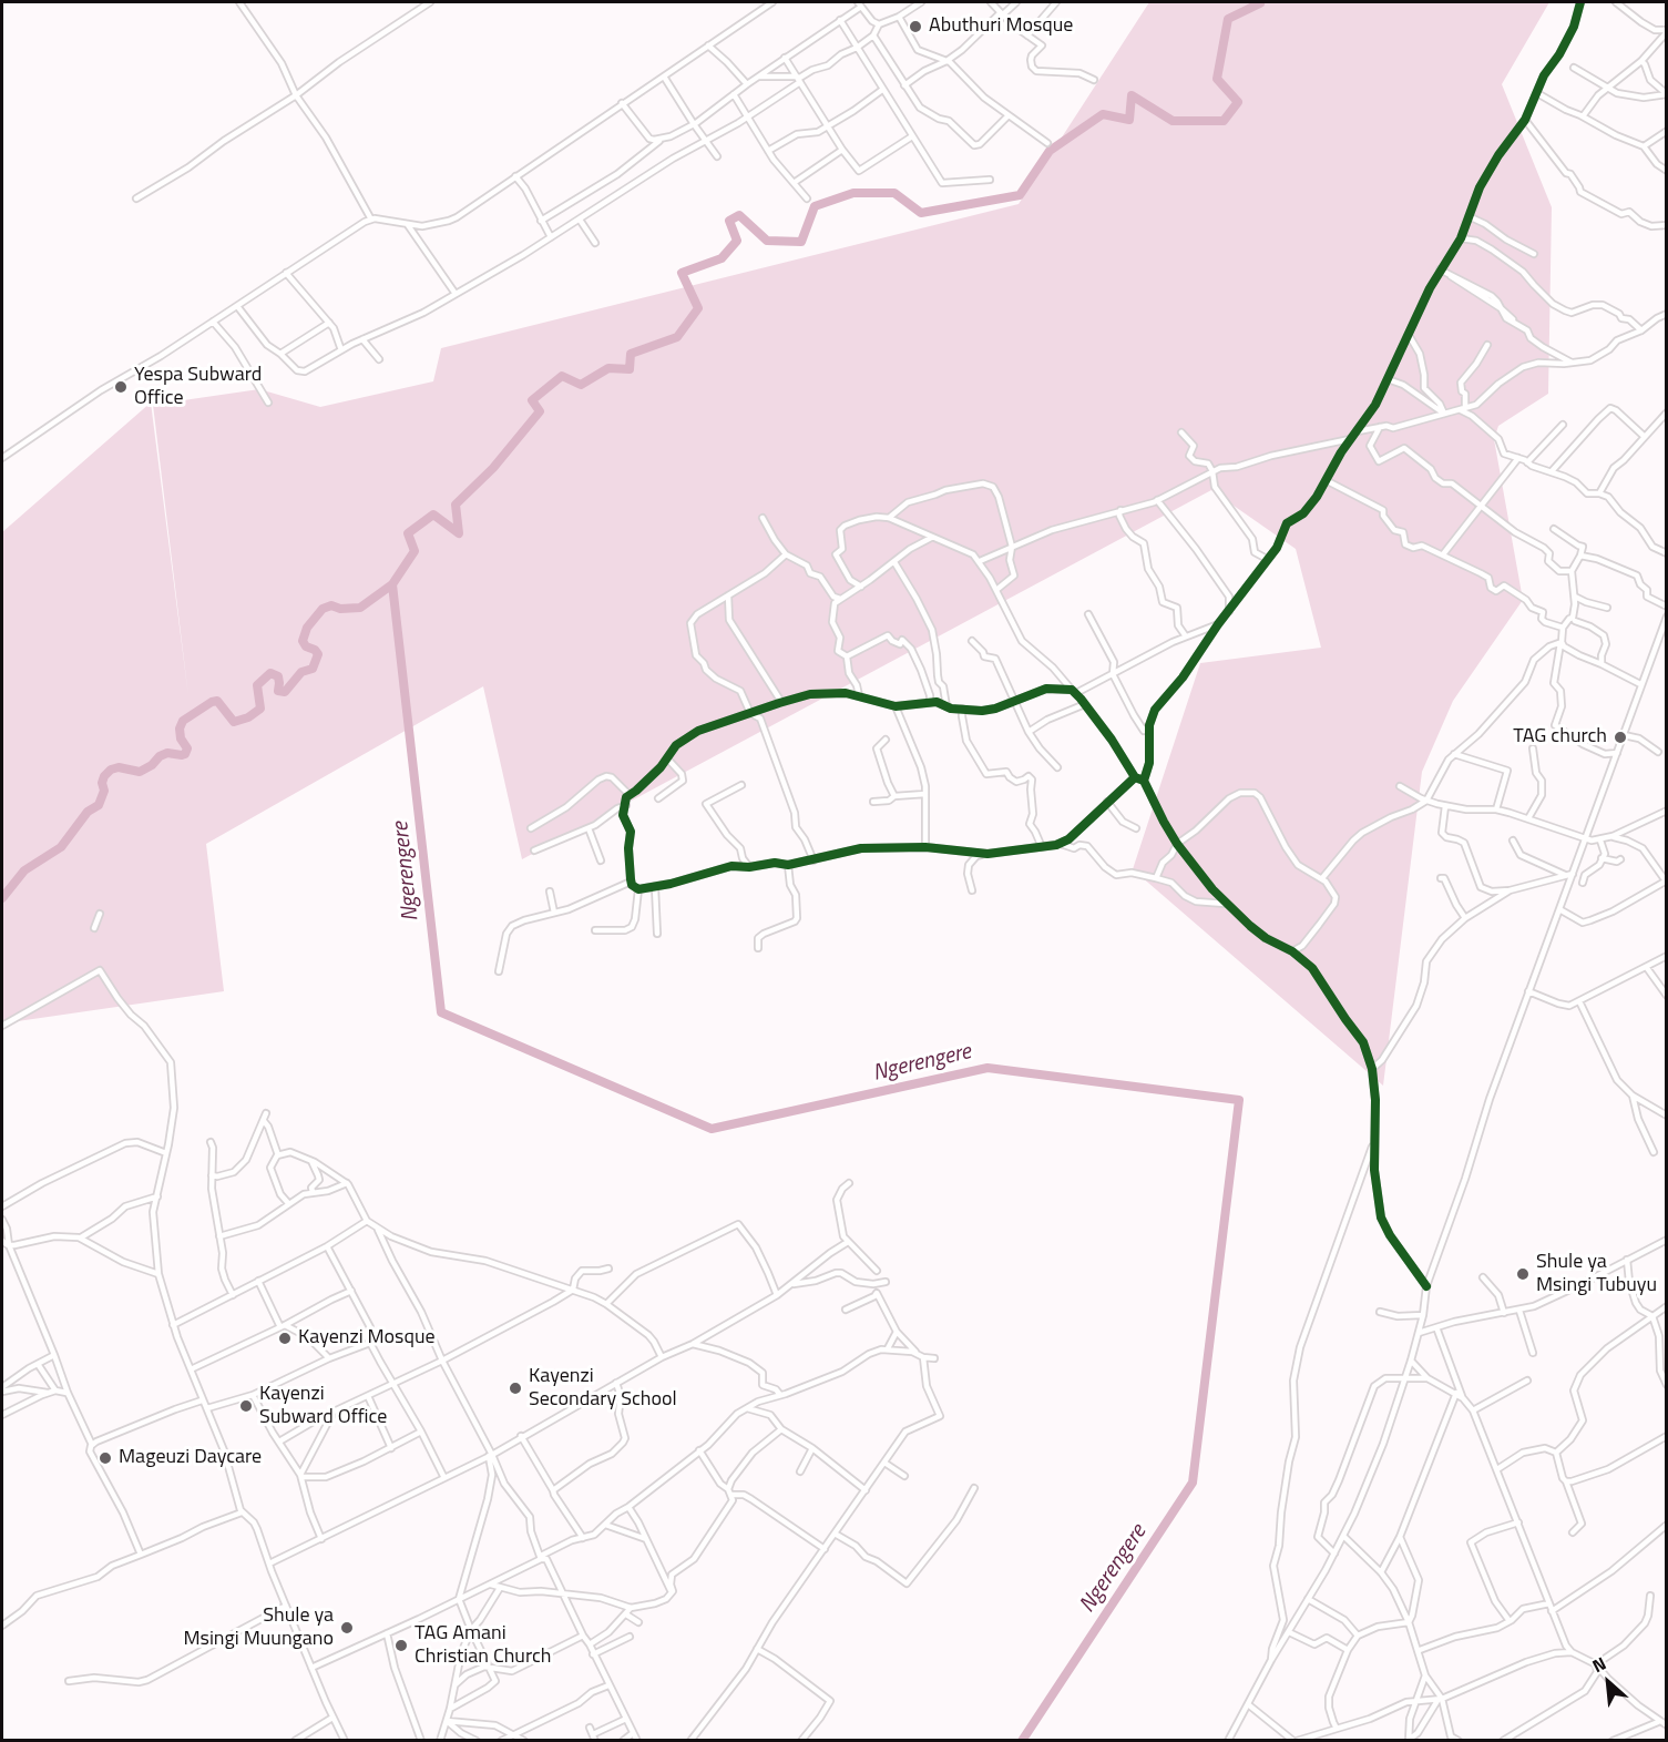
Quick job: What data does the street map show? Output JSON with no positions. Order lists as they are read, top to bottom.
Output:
{
  "water": ["Ngerengere"],
  "places": [
    "Abuthuri Mosque",
    "Yespa Subward Office",
    "TAG church",
    "Shule ya Msingi Tubuyu",
    "Kayenzi Mosque",
    "Kayenzi Secondary School",
    "Kayenzi Subward Office",
    "Mageuzi Daycare",
    "Shule ya Msingi Muungano",
    "TAG Amani Christian Church"
  ],
  "north": "top left"
}
